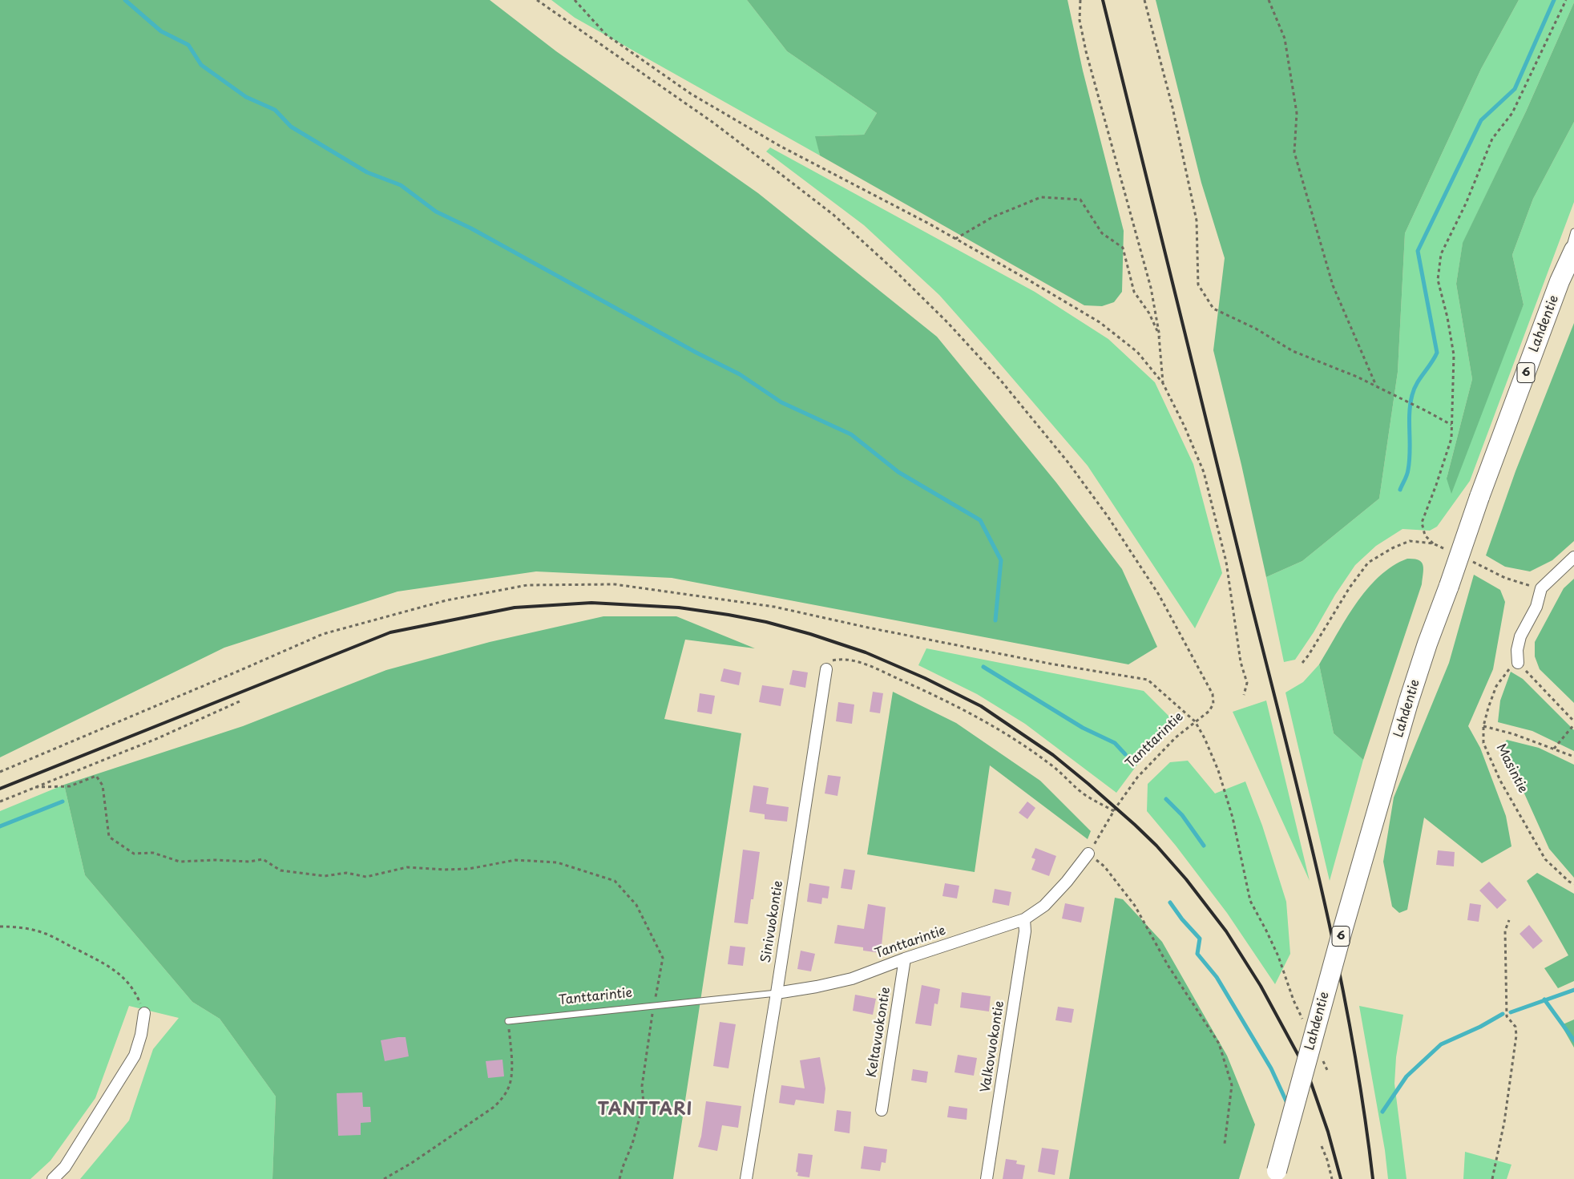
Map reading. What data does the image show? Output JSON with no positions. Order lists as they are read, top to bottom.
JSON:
{
  "streets": {
    "highway": ["Lahdentie", "6"],
    "street": [
      "Tanttarintie",
      "Sinivuokontie",
      "Keltavuokontie",
      "Valkovuokontie"
    ],
    "path": ["Masintie"]
  },
  "crossings": [
    ["Tanttarintie", "Sinivuokontie"],
    ["Tanttarintie", "Keltavuokontie"],
    ["Tanttarintie", "Valkovuokontie"]
  ],
  "districts": ["TANTTARI"]
}
